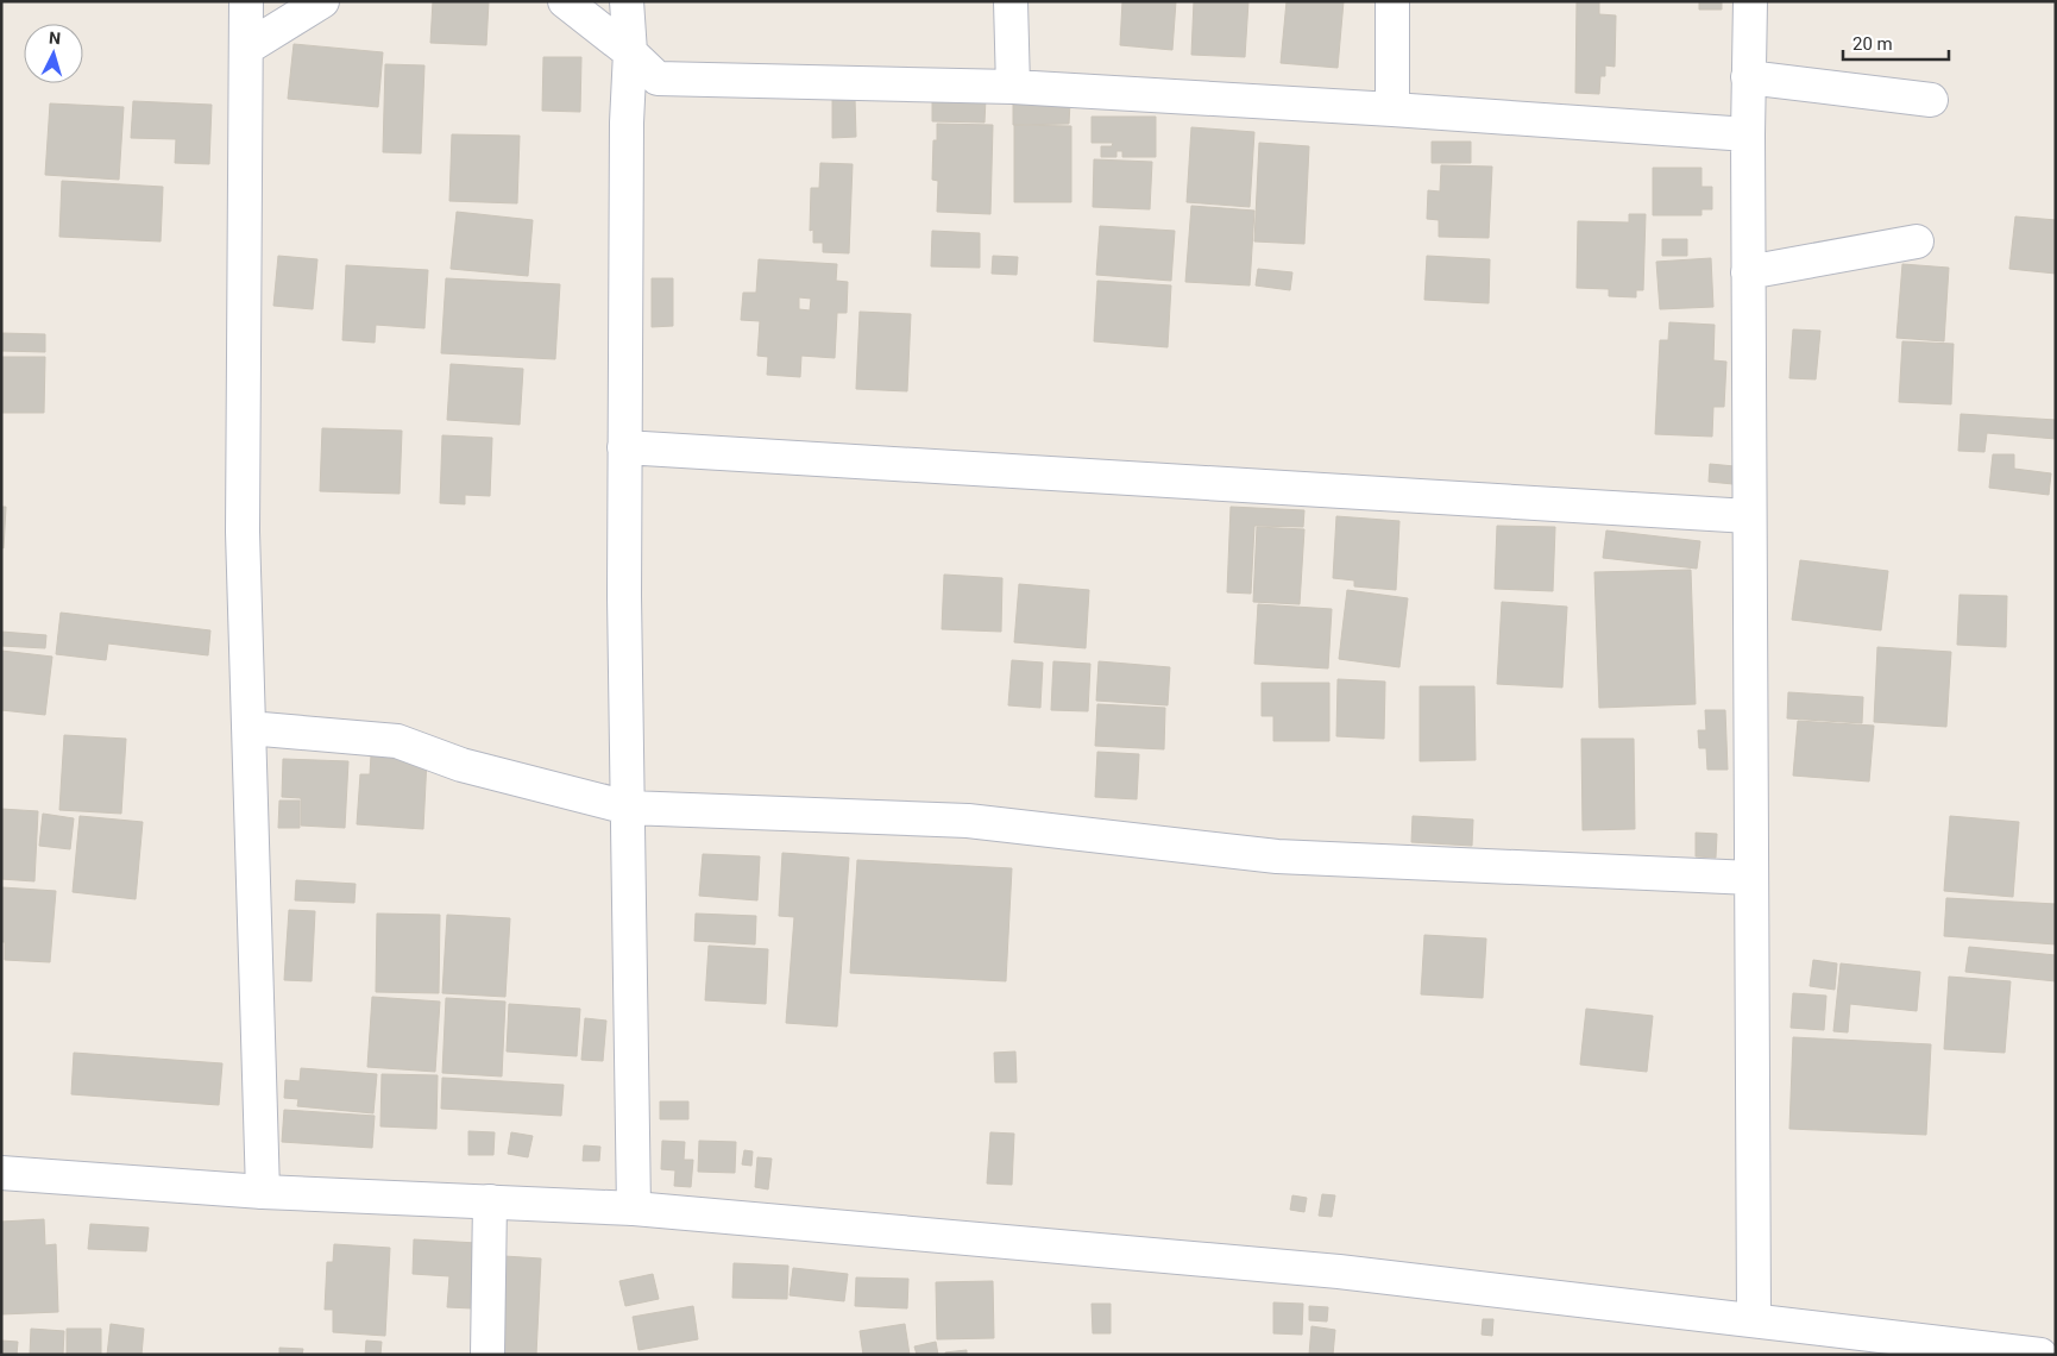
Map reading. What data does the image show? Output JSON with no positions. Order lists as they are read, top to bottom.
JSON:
{
  "scale_bar": "20 m",
  "north": "top"
}
